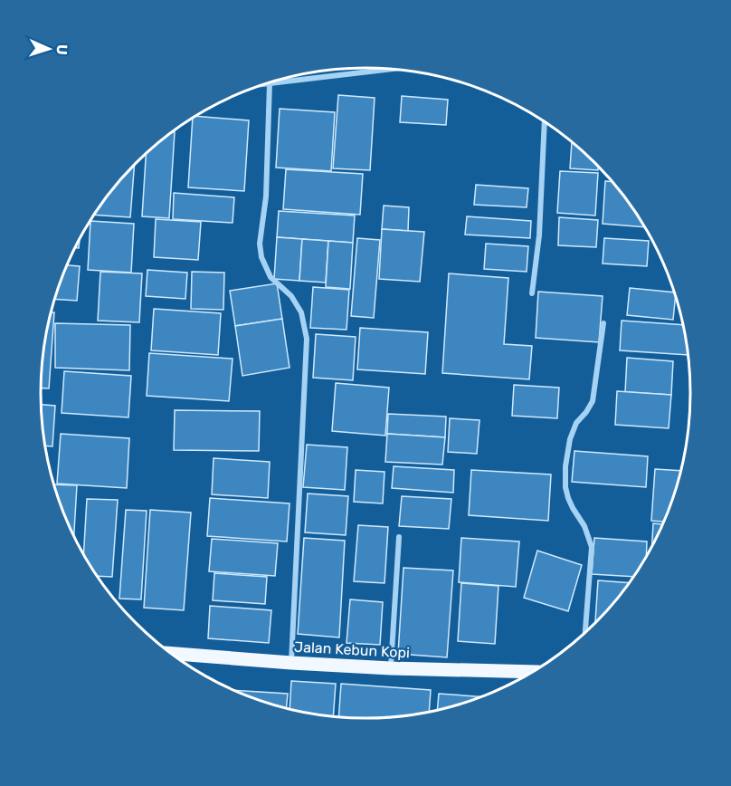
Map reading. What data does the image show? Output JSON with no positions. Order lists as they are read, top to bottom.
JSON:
{
  "streets": {
    "main road": ["Jalan Kebun Kopi"]
  },
  "north": "right"
}
